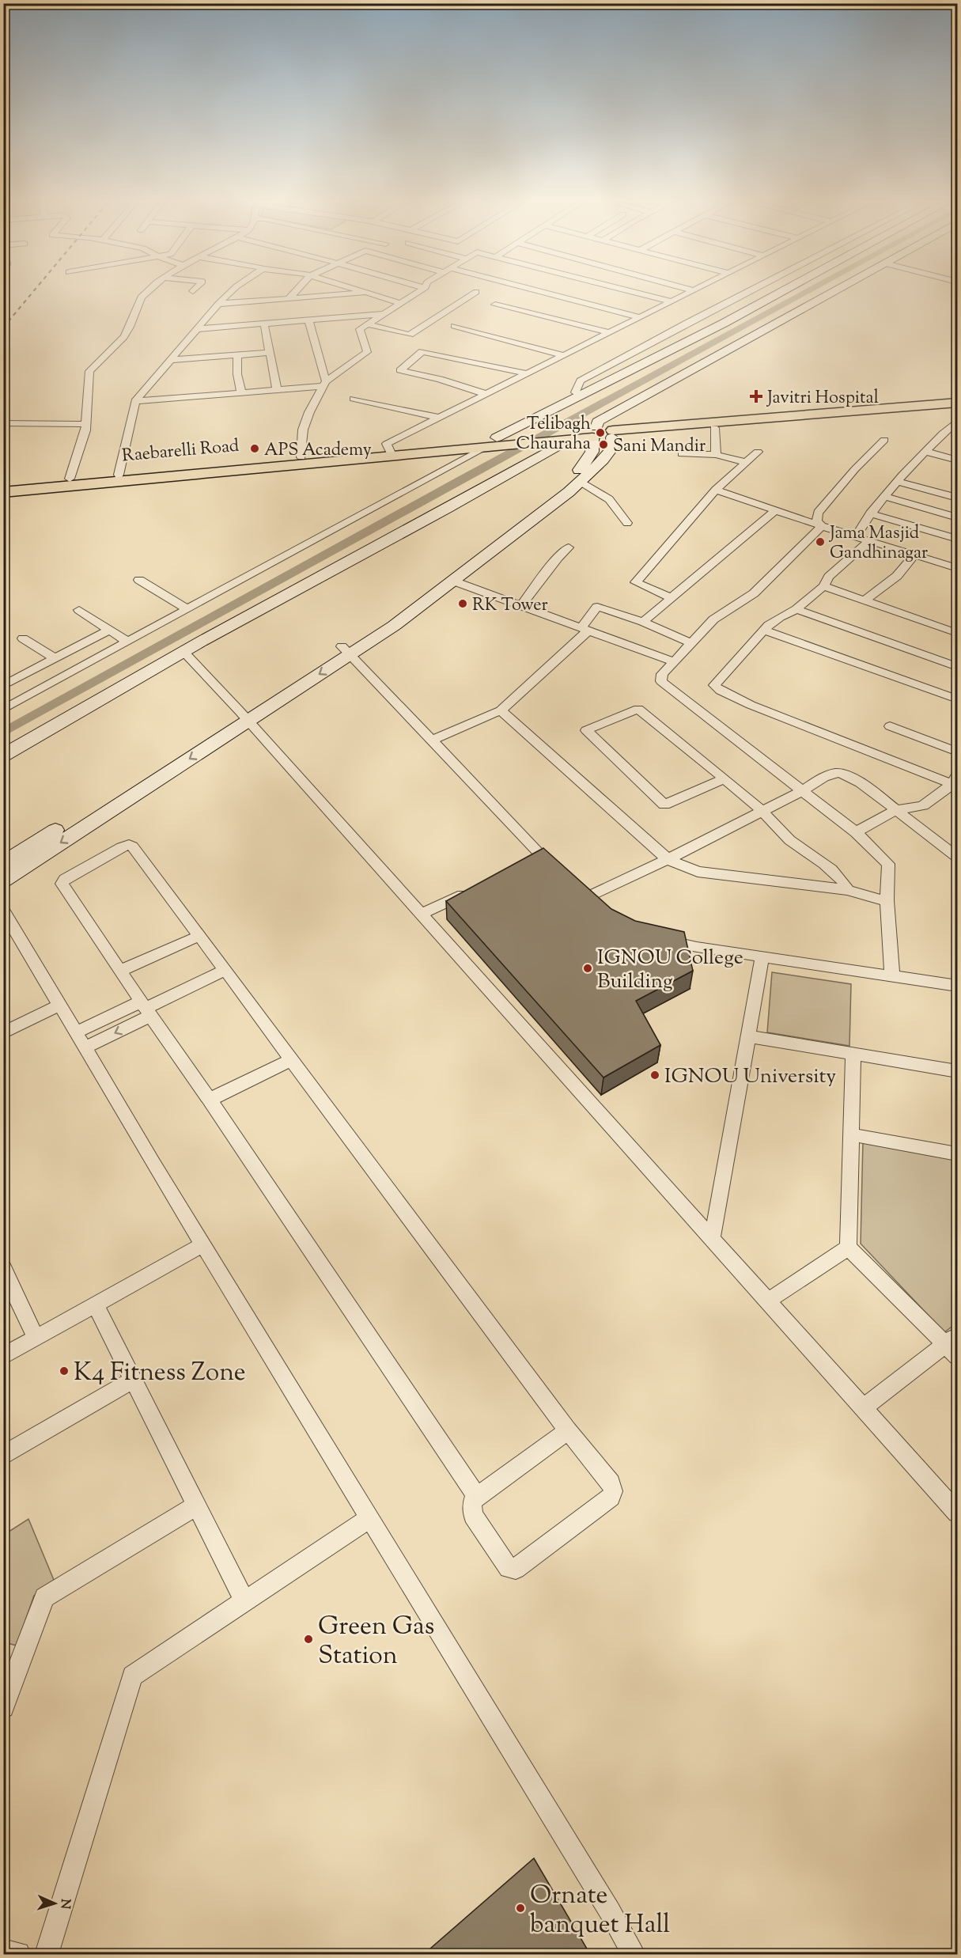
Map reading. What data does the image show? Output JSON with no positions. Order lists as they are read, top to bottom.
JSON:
{
  "streets": {
    "main road": ["Raebarelli Road"]
  },
  "places": {
    "health": ["Javitri Hospital"],
    "other": [
      "Telibagh Chauraha",
      "Sani Mandir",
      "APS Academy",
      "Jama Masjid Gandhinagar",
      "RK Tower",
      "IGNOU College Building",
      "IGNOU University",
      "K4 Fitness Zone",
      "Green Gas Station",
      "Ornate banquet Hall"
    ]
  },
  "north": "right"
}
